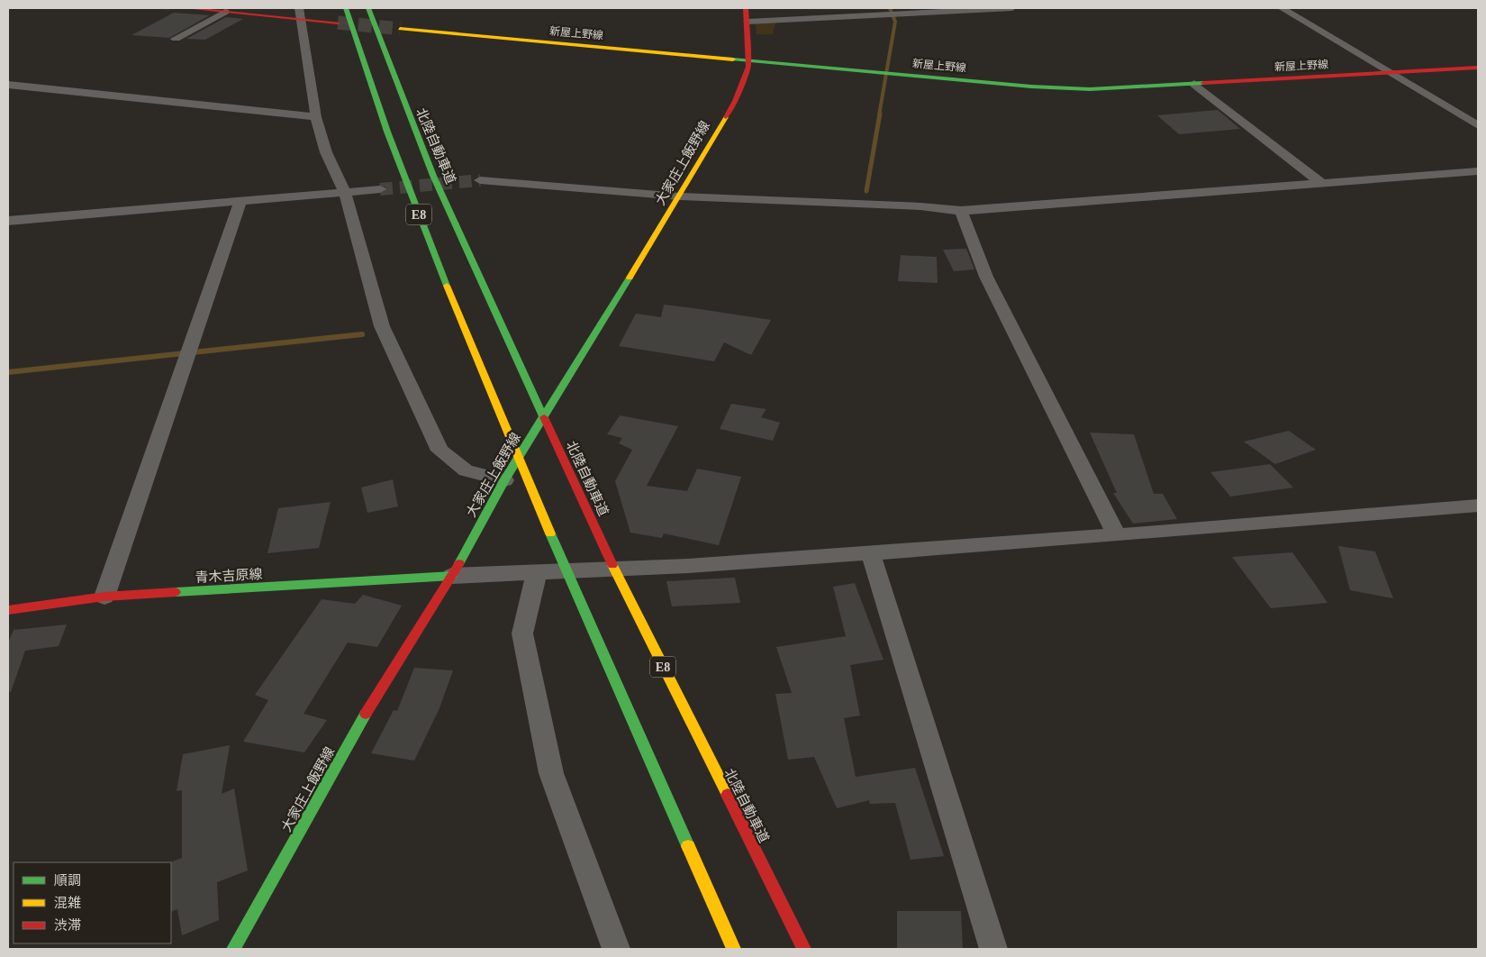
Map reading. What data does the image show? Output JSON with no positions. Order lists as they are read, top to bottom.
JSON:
{
  "streets": {
    "main road": [
      "新屋上野線",
      "北陸自動車道",
      "大家庄上飯野線",
      "E8",
      "青木吉原線"
    ]
  },
  "crossings": [
    ["新屋上野線", "大家庄上飯野線"],
    ["大家庄上飯野線", "青木吉原線"]
  ],
  "legend": ["順調", "混雑", "渋滞"]
}
